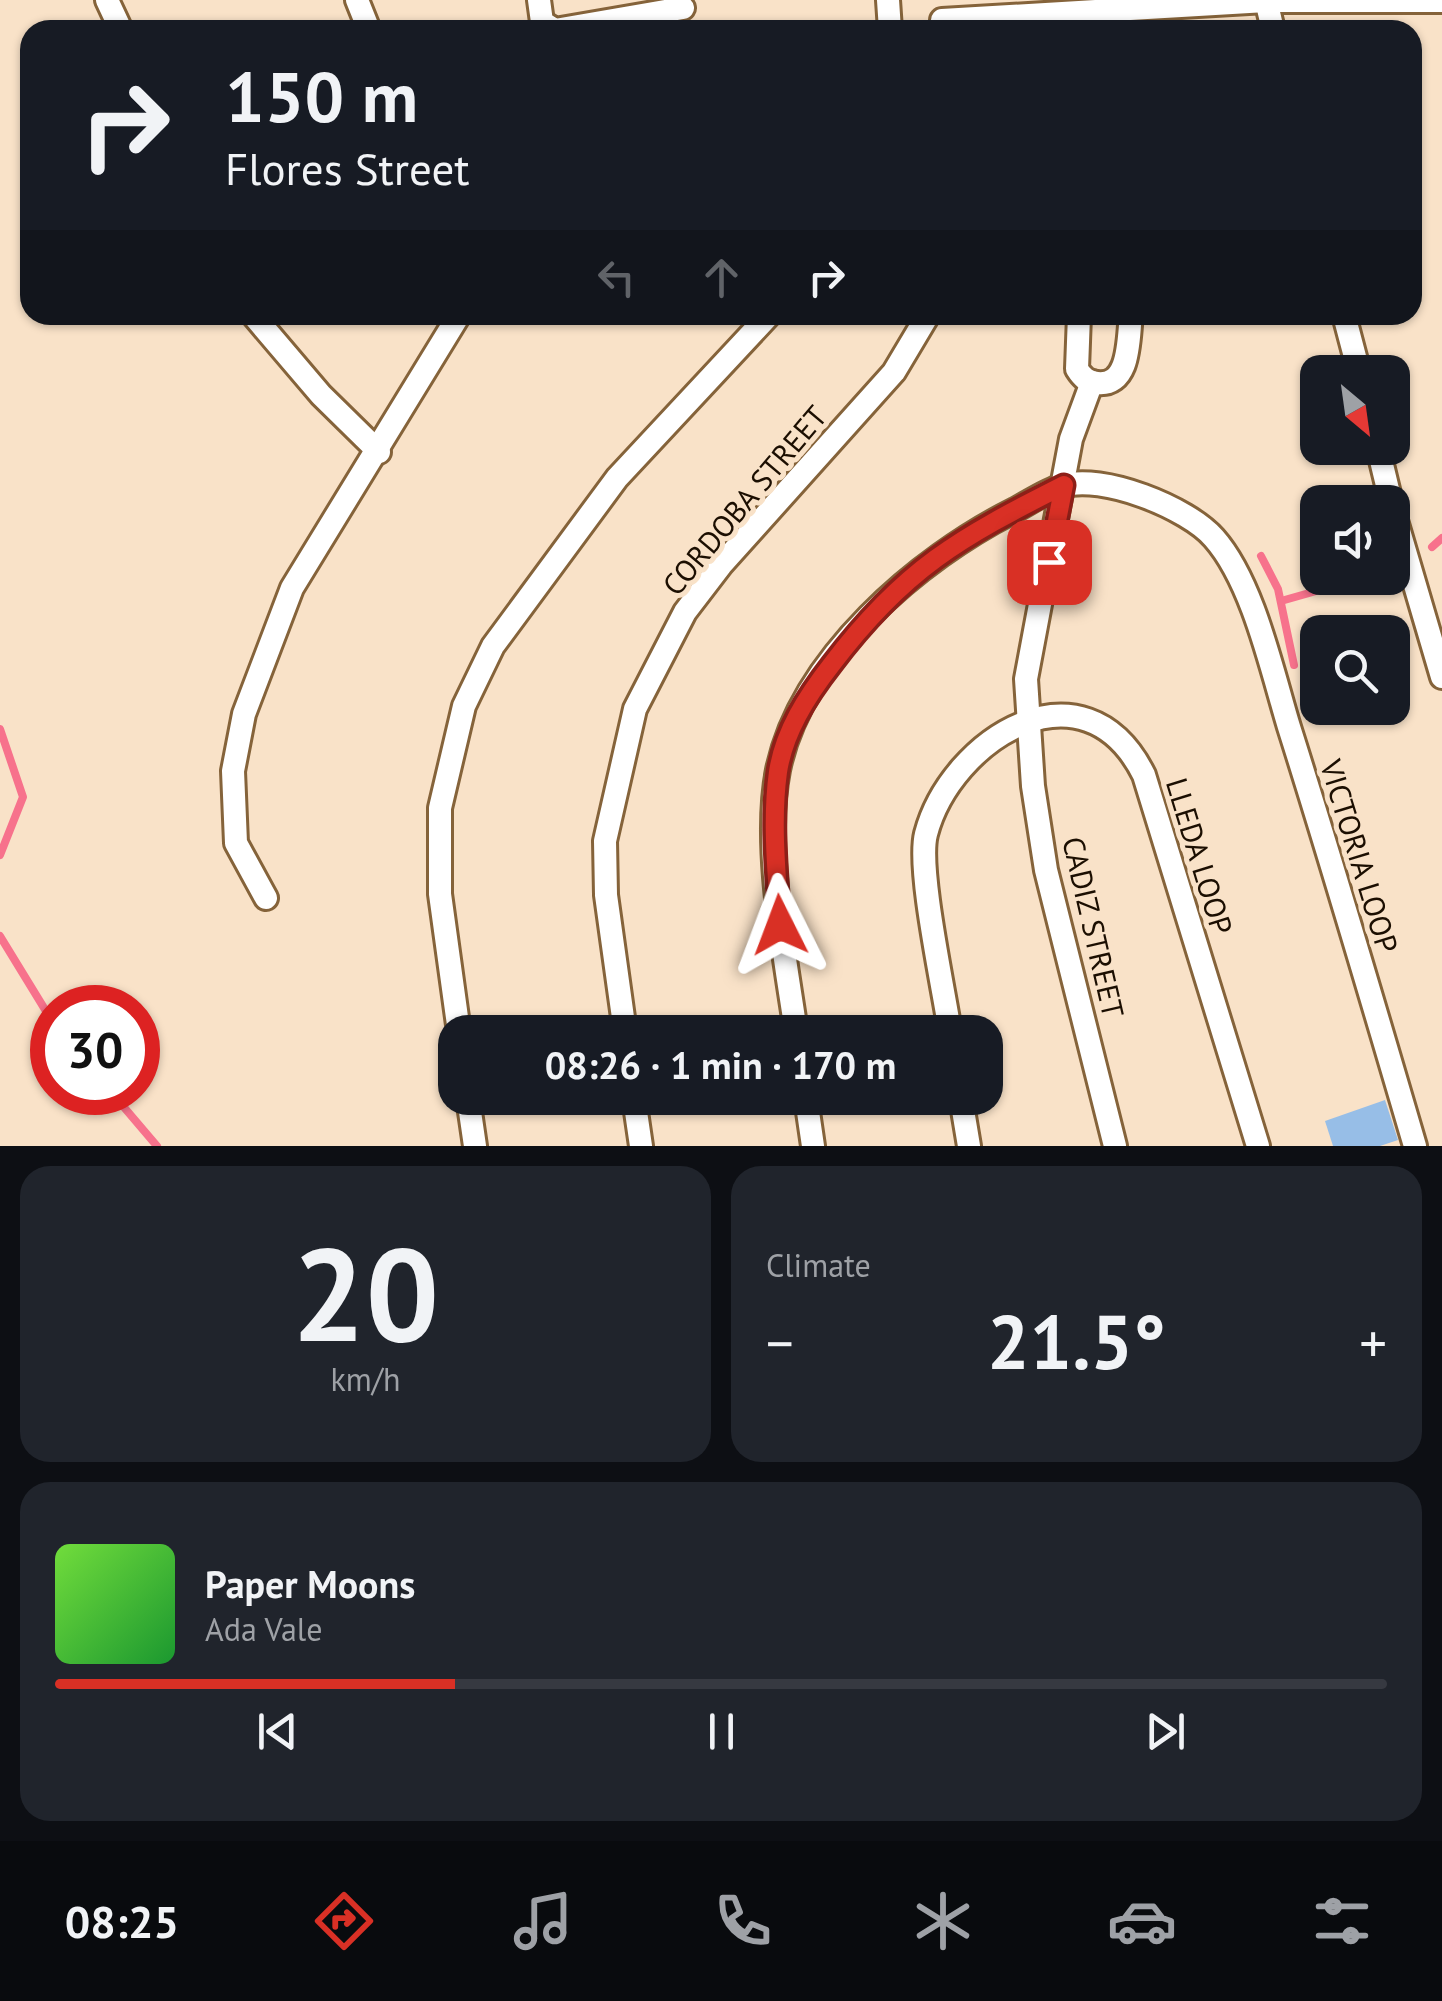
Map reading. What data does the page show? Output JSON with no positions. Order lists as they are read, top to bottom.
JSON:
{
  "streets": {
    "street": [
      "CORDOBA STREET",
      "LLEDA LOOP",
      "VICTORIA LOOP",
      "CADIZ STREET"
    ]
  },
  "crossings": [
    ["LLEDA LOOP", "CADIZ STREET"],
    ["VICTORIA LOOP", "CADIZ STREET"]
  ],
  "north": "bottom right",
  "page": {
    "turn": ["150 m", "Flores Street"],
    "limit": "30",
    "trip": "08:26 · 1 min · 170 m",
    "tile": [
      ["20", "km/h"],
      "Climate"
    ],
    "heat": ["−", "21.5°", "+"],
    "song": ["Paper Moons", "Ada Vale"],
    "tabs": "08:25"
  }
}
